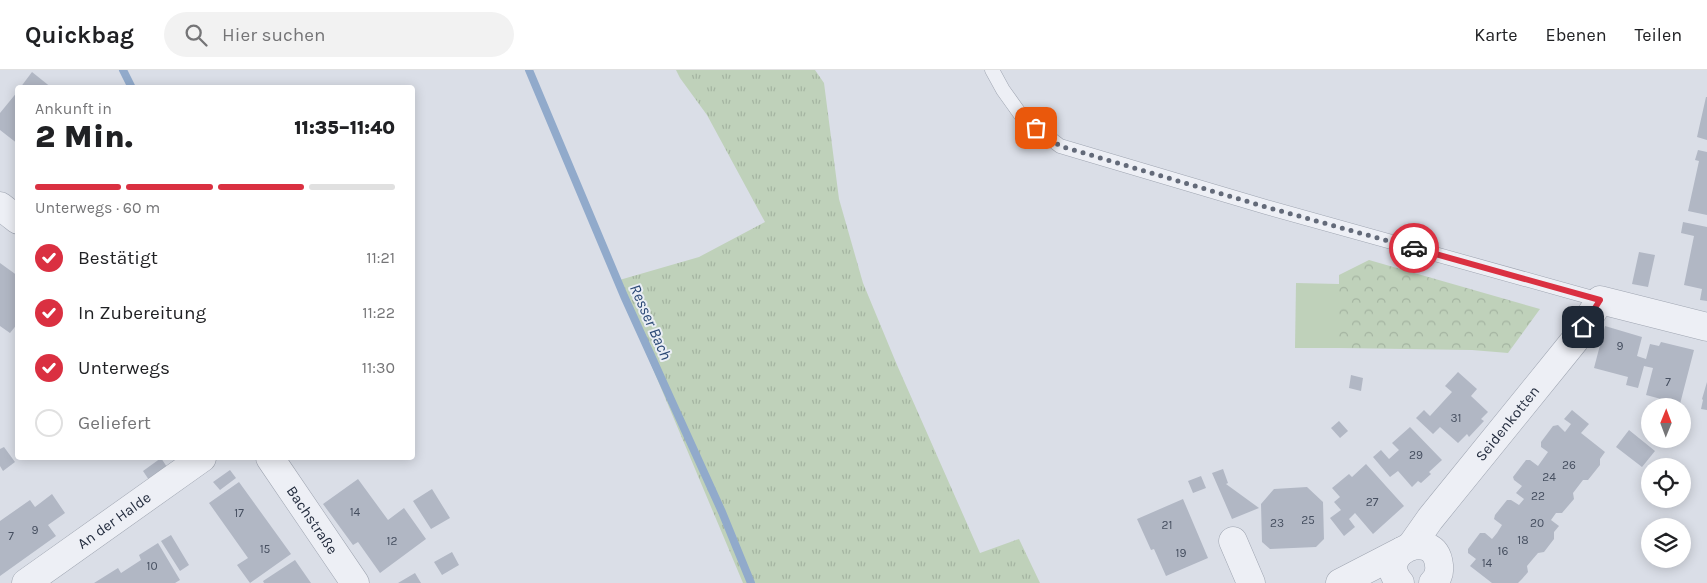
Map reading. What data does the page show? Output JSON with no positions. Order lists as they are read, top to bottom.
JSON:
{
  "streets": {
    "street": ["Seidenkotten", "An der Halde", "Bachstraße"]
  },
  "water": ["Resser Bach"],
  "house_numbers": [
    "9",
    "7",
    "31",
    "29",
    "26",
    "24",
    "22",
    "27",
    "14",
    "17",
    "25",
    "23",
    "20",
    "21",
    "9",
    "7",
    "18",
    "12",
    "15",
    "16",
    "19",
    "14",
    "10"
  ],
  "north": "top",
  "page": {
    "header": "Quickbag",
    "search": "Hier suchen",
    "nav": ["Karte", "Ebenen", "Teilen"],
    "heading": ["2 Min.", "Ankunft in", "11:35–11:40"],
    "bar": "Unterwegs · 60 m",
    "list": [
      ["Bestätigt", "11:21"],
      ["In Zubereitung", "11:22"],
      ["Unterwegs", "11:30"],
      "Geliefert"
    ]
  }
}
